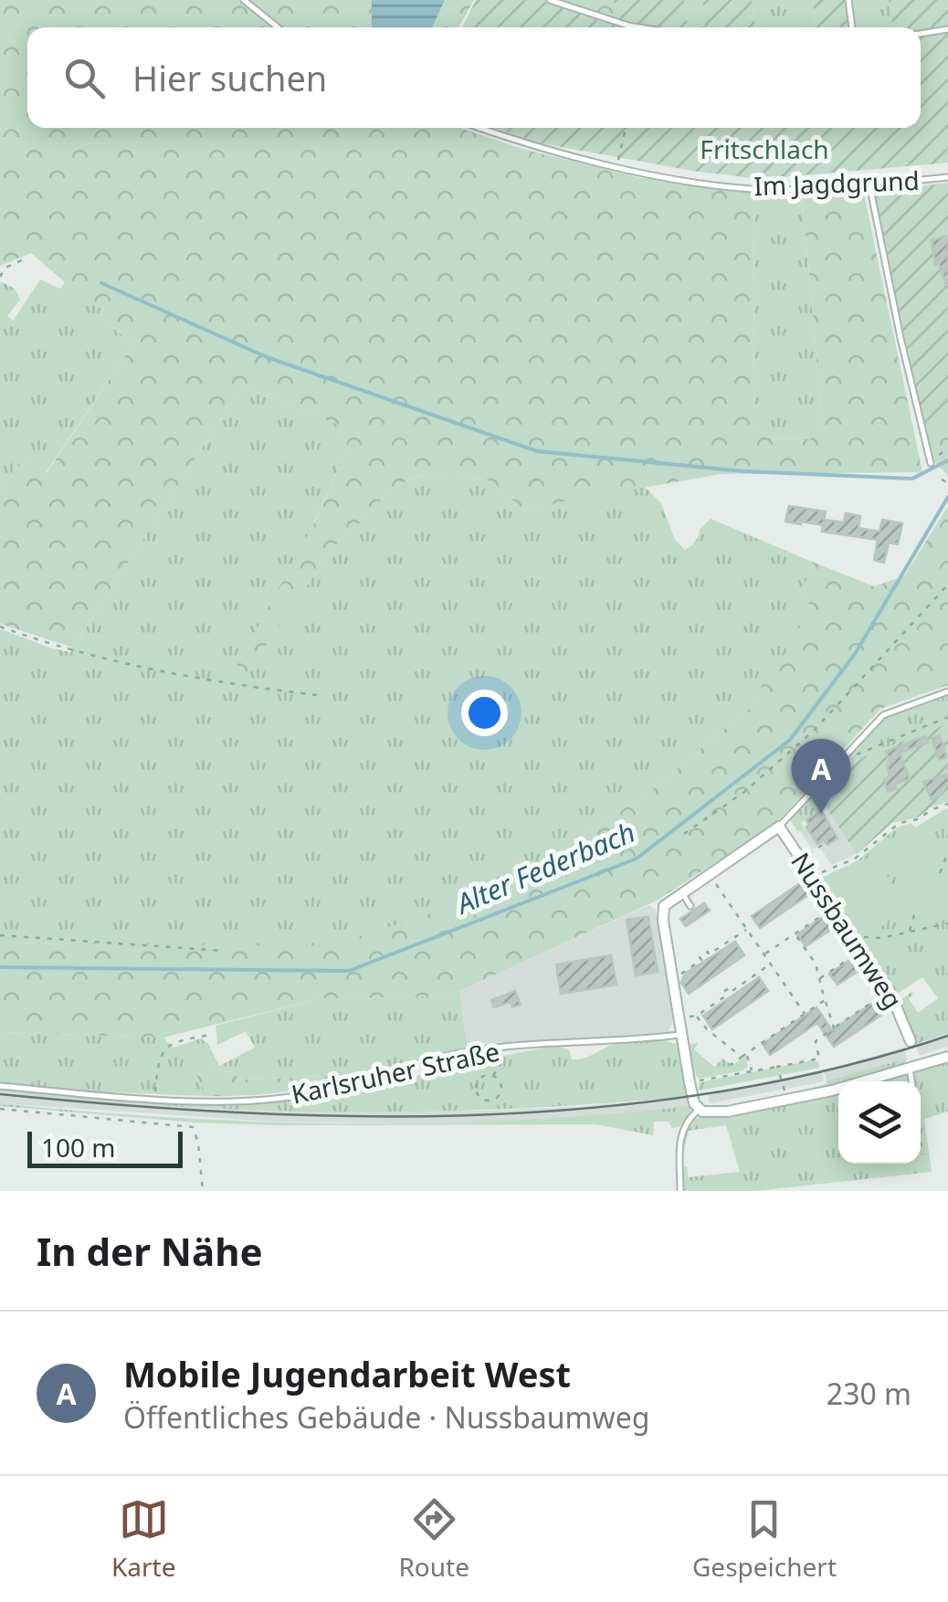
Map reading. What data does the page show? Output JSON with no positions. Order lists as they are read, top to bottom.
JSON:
{
  "streets": {
    "street": ["Nussbaumweg"],
    "lane": ["Im Jagdgrund", "Karlsruher Straße"]
  },
  "water": ["Alter Federbach"],
  "parks": ["Fritschlach"],
  "scale_bar": "100 m",
  "page": {
    "search": "Hier suchen",
    "pins": "A",
    "scale": "100 m",
    "heading": "In der Nähe",
    "list": [
      {
        "mark": "A",
        "name": "Mobile Jugendarbeit West",
        "note": "Öffentliches Gebäude · Nussbaumweg",
        "value": "230 m"
      }
    ],
    "nav": ["Karte", "Route", "Gespeichert"]
  }
}
